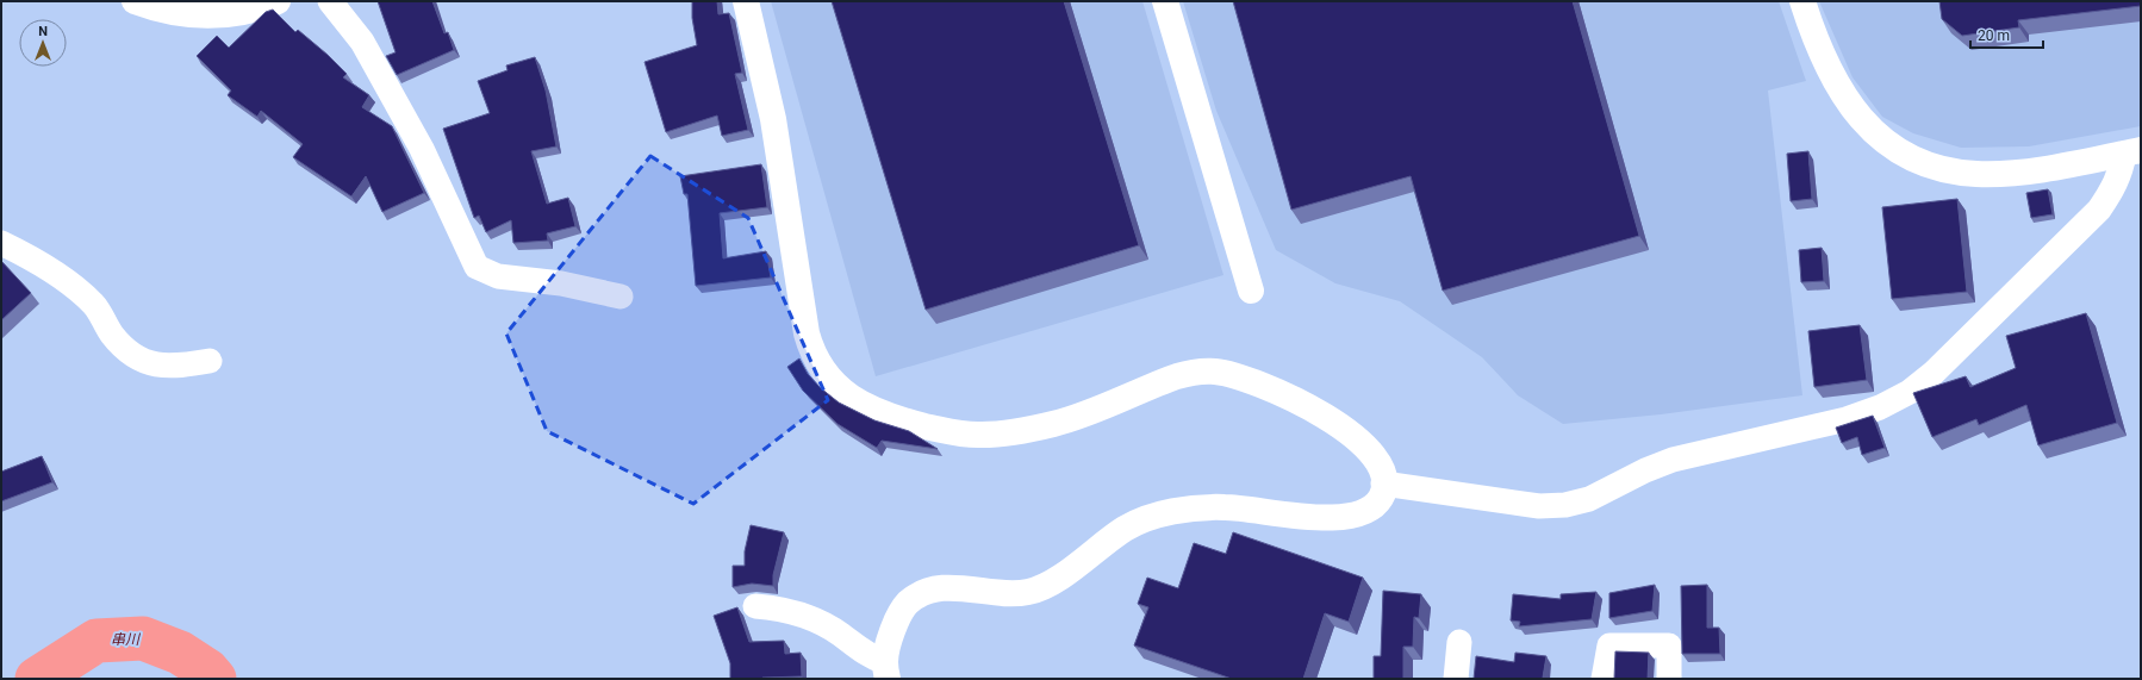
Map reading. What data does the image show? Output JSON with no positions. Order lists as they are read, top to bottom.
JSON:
{
  "water": ["串川"],
  "scale_bar": "20 m",
  "north": "top"
}
